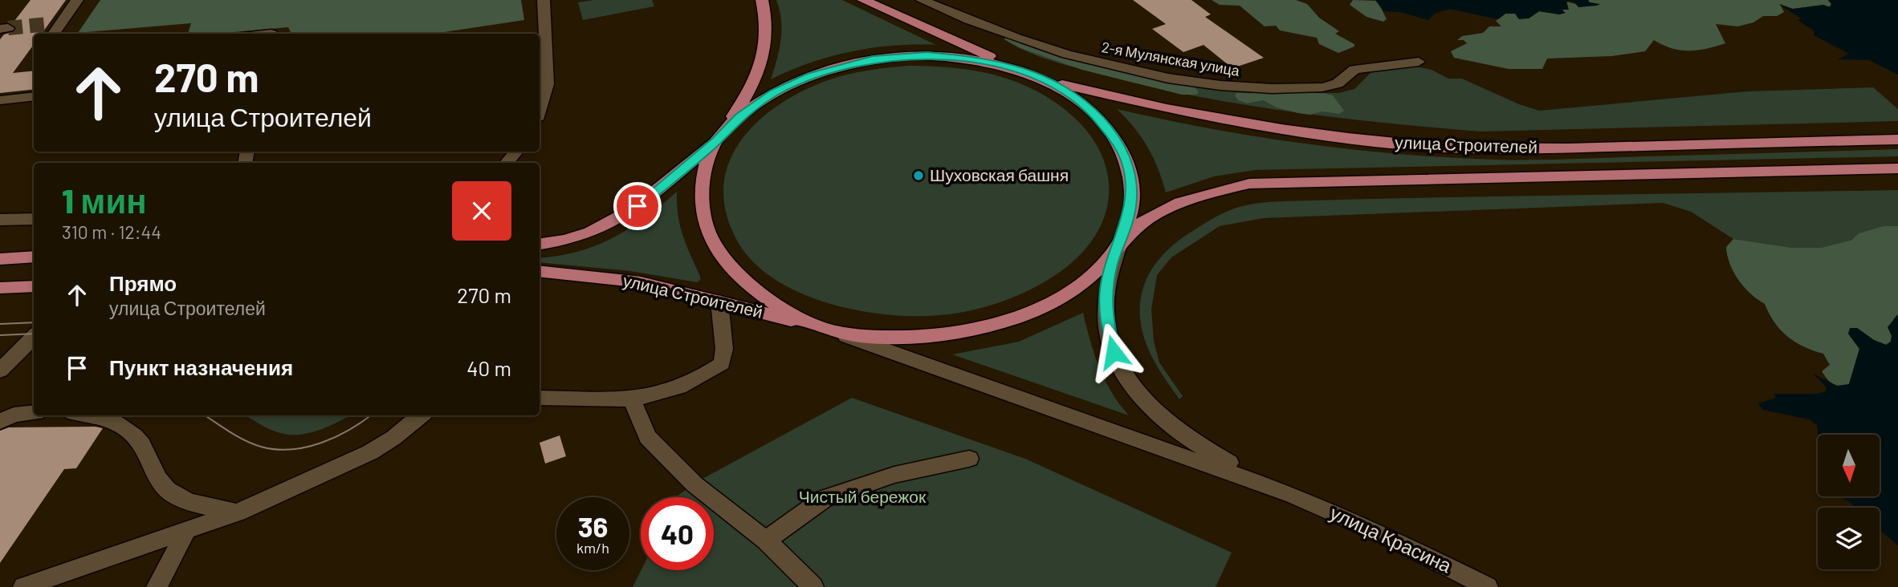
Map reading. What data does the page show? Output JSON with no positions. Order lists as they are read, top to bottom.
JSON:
{
  "streets": {
    "main road": ["улица Строителей"],
    "street": ["2-я Мулянская улица", "улица Красина"]
  },
  "parks": ["Чистый бережок"],
  "places": ["Шуховская башня"],
  "north": "bottom",
  "page": {
    "turn": ["270 m", "улица Строителей"],
    "heading": ["1 мин", "310 m · 12:44"],
    "list": [
      {
        "name": "Прямо",
        "note": "улица Строителей",
        "value": "270 m"
      },
      {
        "name": "Пункт назначения",
        "value": "40 m"
      }
    ],
    "speed": "36 km/h",
    "limit": "40"
  }
}
